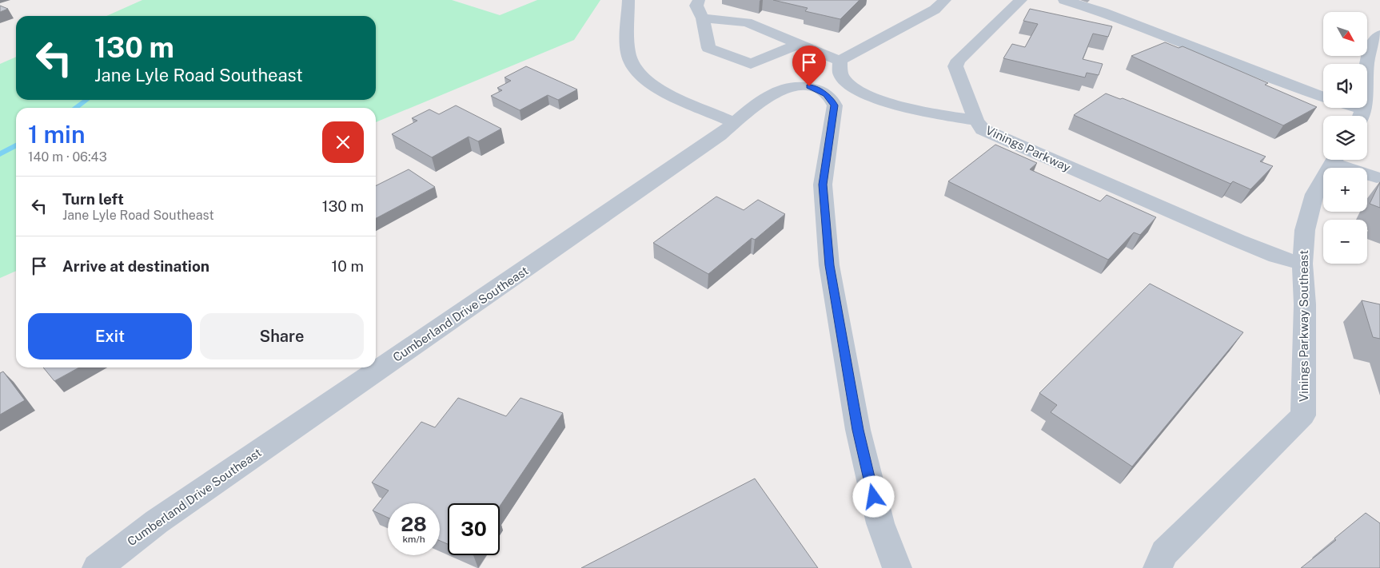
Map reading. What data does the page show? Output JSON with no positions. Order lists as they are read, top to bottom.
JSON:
{
  "streets": {
    "street": ["Vinings Parkway", "Cumberland Drive Southeast", "Vinings Parkway Southeast"]
  },
  "crossings": [
    ["Vinings Parkway", "Vinings Parkway Southeast"]
  ],
  "north": "bottom right",
  "page": {
    "map_buttons": ["+", "−"],
    "turn": ["130 m", "Jane Lyle Road Southeast"],
    "heading": ["1 min", "140 m · 06:43"],
    "list": [
      {
        "name": "Turn left",
        "note": "Jane Lyle Road Southeast",
        "value": "130 m"
      },
      {
        "name": "Arrive at destination",
        "value": "10 m"
      }
    ],
    "buttons": ["Exit", "Share"],
    "speed": "28 km/h",
    "limit": "30"
  }
}
